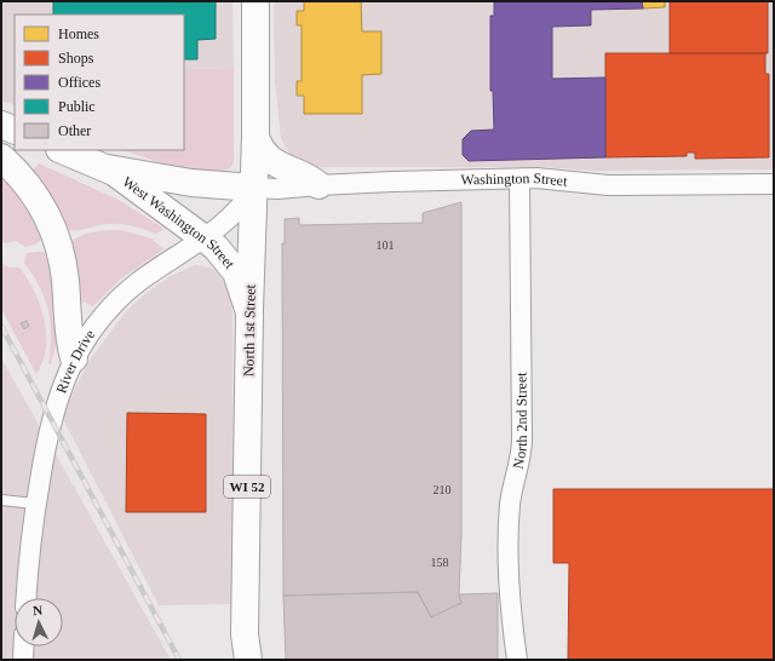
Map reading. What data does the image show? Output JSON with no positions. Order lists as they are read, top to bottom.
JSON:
{
  "streets": {
    "main road": ["West Washington Street", "North 1st Street", "WI 52"],
    "street": ["Washington Street", "River Drive", "North 2nd Street"]
  },
  "crossings": [
    ["Washington Street", "West Washington Street"],
    ["Washington Street", "North 1st Street"],
    ["Washington Street", "River Drive"],
    ["Washington Street", "North 2nd Street"],
    ["West Washington Street", "North 1st Street"],
    ["West Washington Street", "River Drive"],
    ["North 1st Street", "River Drive"]
  ],
  "house_numbers": ["101", "210", "158"],
  "legend": [
    "Homes",
    "Shops",
    "Offices",
    "Public",
    "Other"
  ],
  "north": "top"
}
